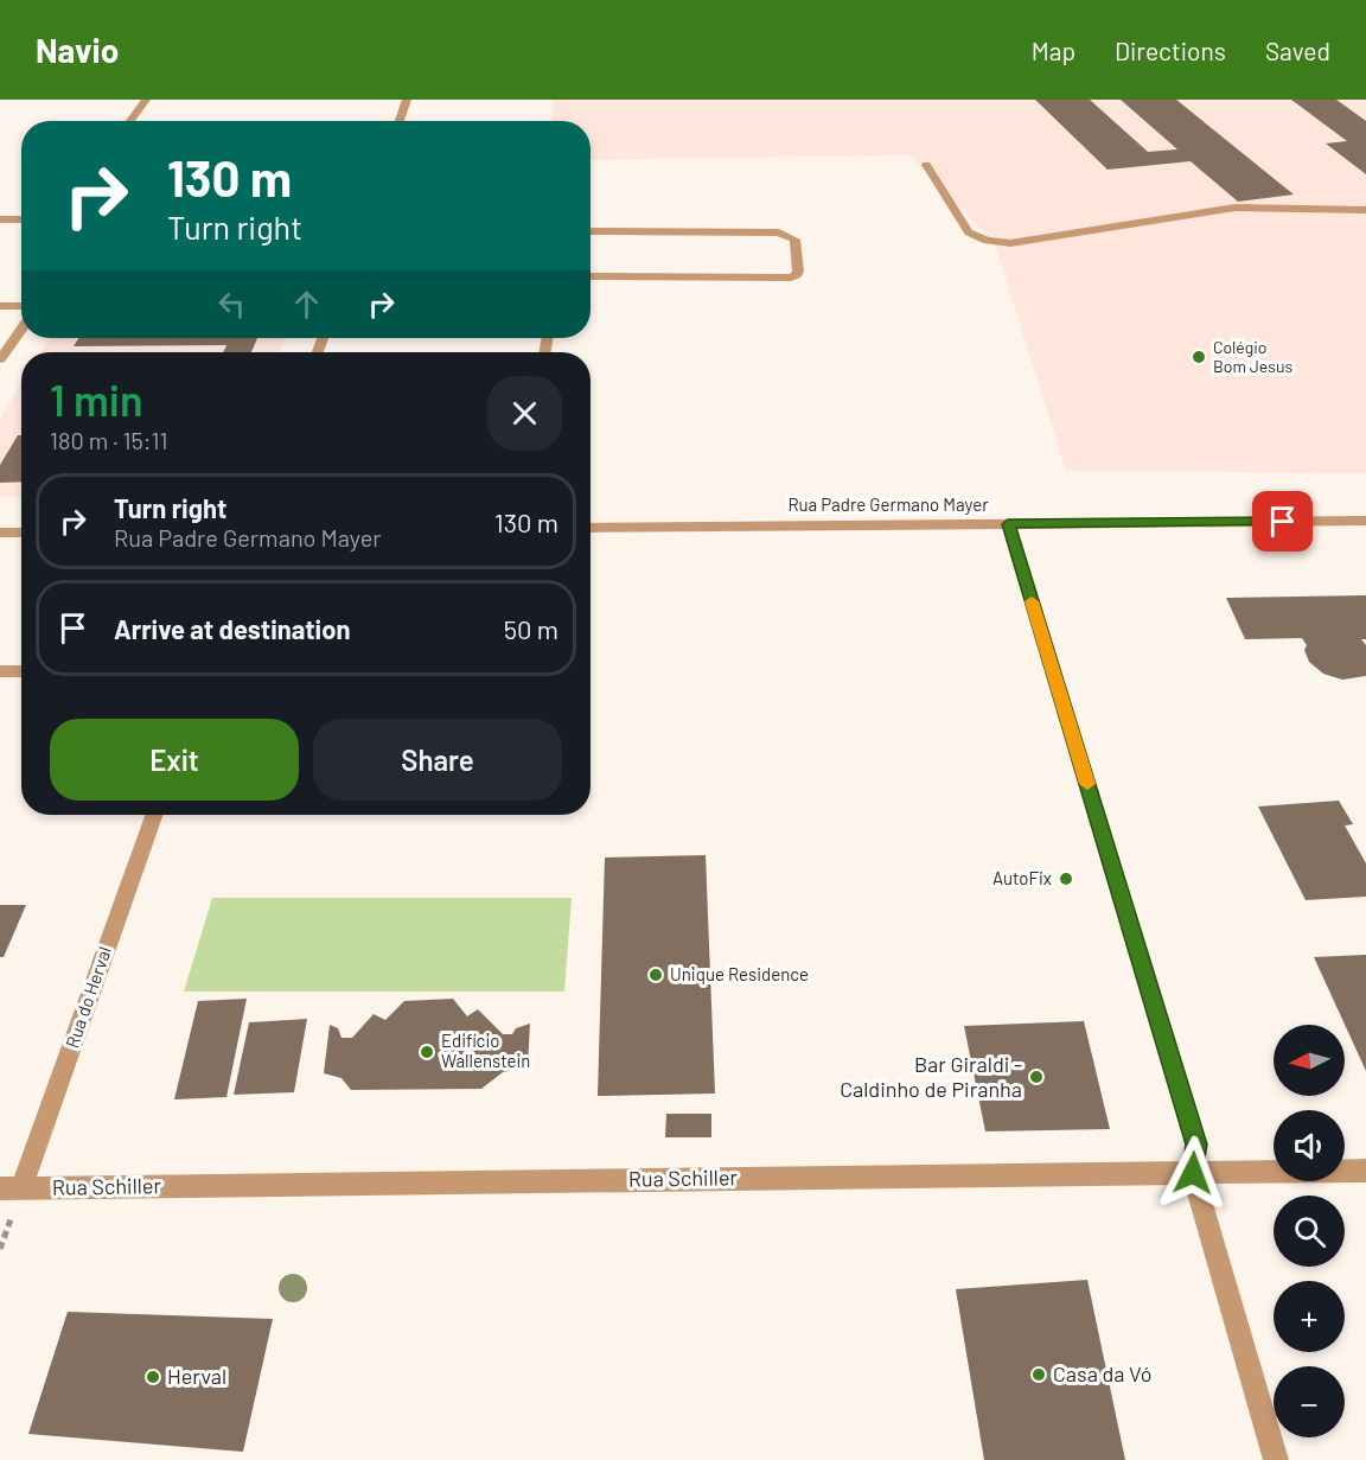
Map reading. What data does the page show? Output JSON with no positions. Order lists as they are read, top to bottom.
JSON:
{
  "streets": {
    "street": ["Rua Padre Germano Mayer", "Rua do Herval", "Rua Schiller"]
  },
  "crossings": [
    ["Rua do Herval", "Rua Schiller"]
  ],
  "places": [
    "Colégio Bom Jesus",
    "AutoFix",
    "Unique Residence",
    "Edifício Wallenstein",
    "Bar Giraldi - Caldinho de Piranha",
    "Casa da Vó",
    "Herval"
  ],
  "north": "left",
  "page": {
    "header": "Navio",
    "nav": ["Map", "Directions", "Saved"],
    "turn": ["130 m", "Turn right"],
    "heading": ["1 min", "180 m · 15:11"],
    "list": [
      {
        "name": "Turn right",
        "note": "Rua Padre Germano Mayer",
        "value": "130 m"
      },
      {
        "name": "Arrive at destination",
        "value": "50 m"
      }
    ],
    "buttons": ["Exit", "Share"],
    "map_buttons": ["+", "−"]
  }
}
